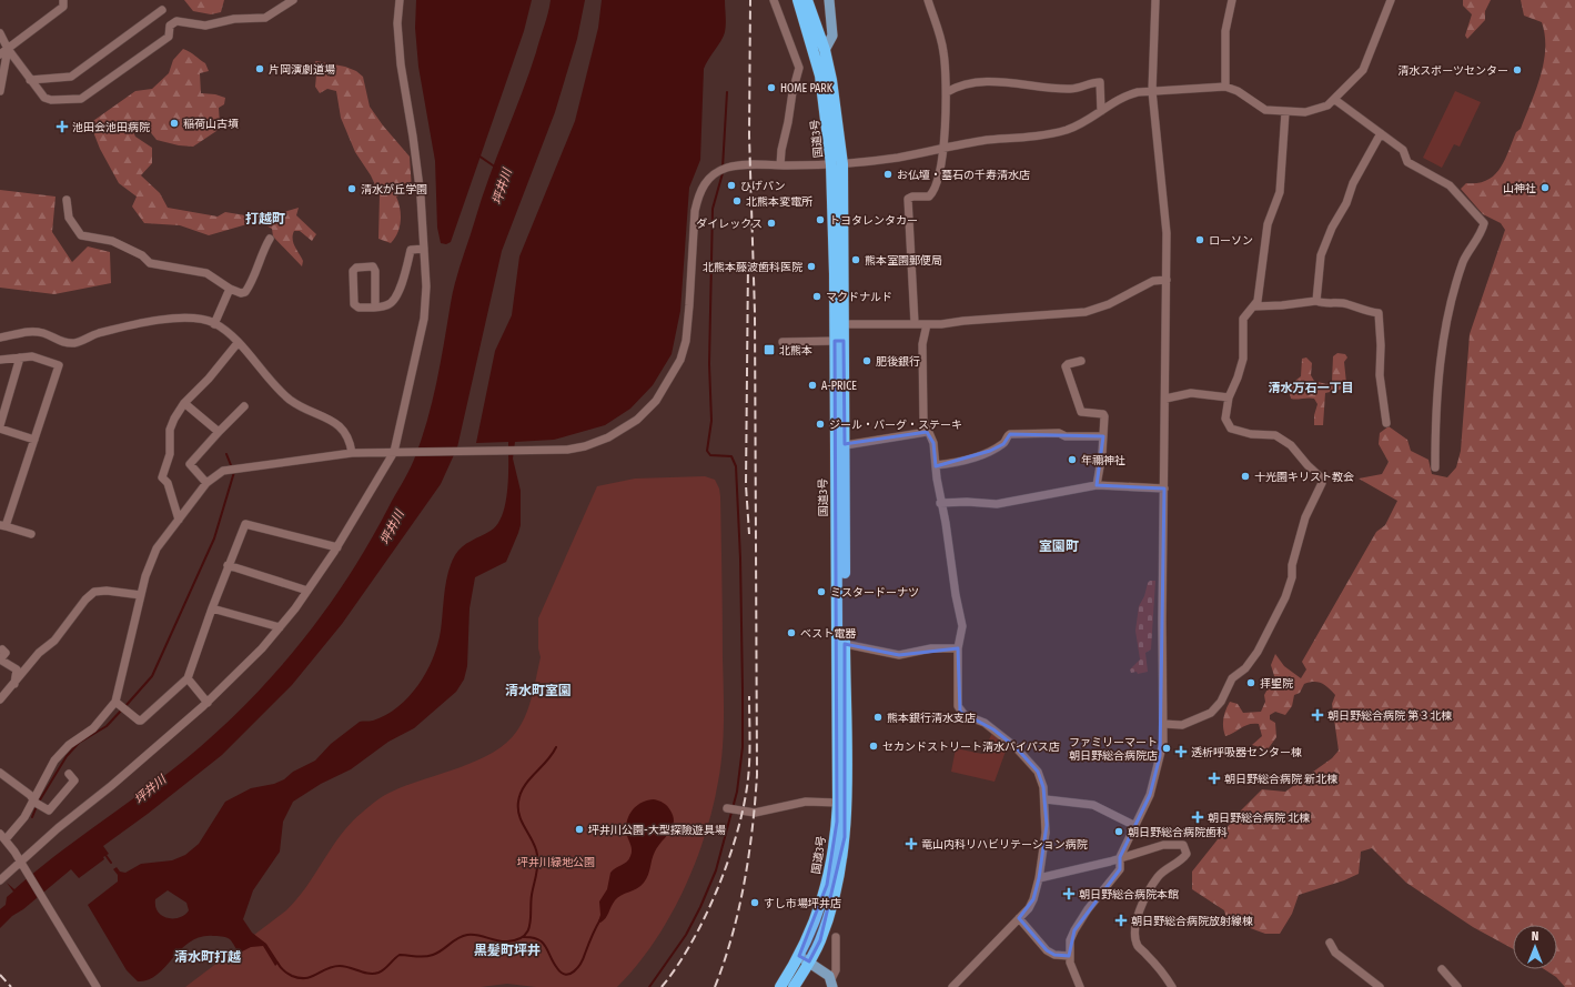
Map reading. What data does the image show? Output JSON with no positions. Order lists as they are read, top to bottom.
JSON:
{
  "streets": {
    "highway": ["国道3号"]
  },
  "districts": [
    "打越町",
    "清水万石一丁目",
    "室園町",
    "清水町室園",
    "黒髪町坪井",
    "清水町打越"
  ],
  "water": ["坪井川"],
  "parks": ["坪井川緑地公園"],
  "places": {
    "other": [
      "片岡演劇道場",
      "清水スポーツセンター",
      "HOME PARK",
      "稲荷山古墳",
      "お仏壇・墓石の千寿清水店",
      "ひげパン",
      "山神社",
      "清水が丘学園",
      "北熊本変電所",
      "トヨタレンタカー",
      "ダイレックス",
      "ローソン",
      "熊本室園郵便局",
      "北熊本藤波歯科医院",
      "マクドナルド",
      "肥後銀行",
      "A-PRICE",
      "ジール・バーグ・ステーキ",
      "年禰神社",
      "十光園キリスト教会",
      "ミスタードーナツ",
      "ベスト電器",
      "拝聖院",
      "熊本銀行清水支店",
      "セカンドストリート清水バイパス店",
      "ファミリーマート 朝日野総合病院店",
      "坪井川公園-大型探險遊具場",
      "朝日野総合病院歯科",
      "すし市場坪井店"
    ],
    "health": [
      "池田会池田病院",
      "朝日野総合病院 第３北棟",
      "透析呼吸器センター棟",
      "朝日野総合病院 新北棟",
      "朝日野総合病院 北棟",
      "竜山内科リハビリテーション病院",
      "朝日野総合病院本館",
      "朝日野総合病院放射線棟"
    ],
    "transit": ["北熊本"]
  },
  "north": "top"
}
